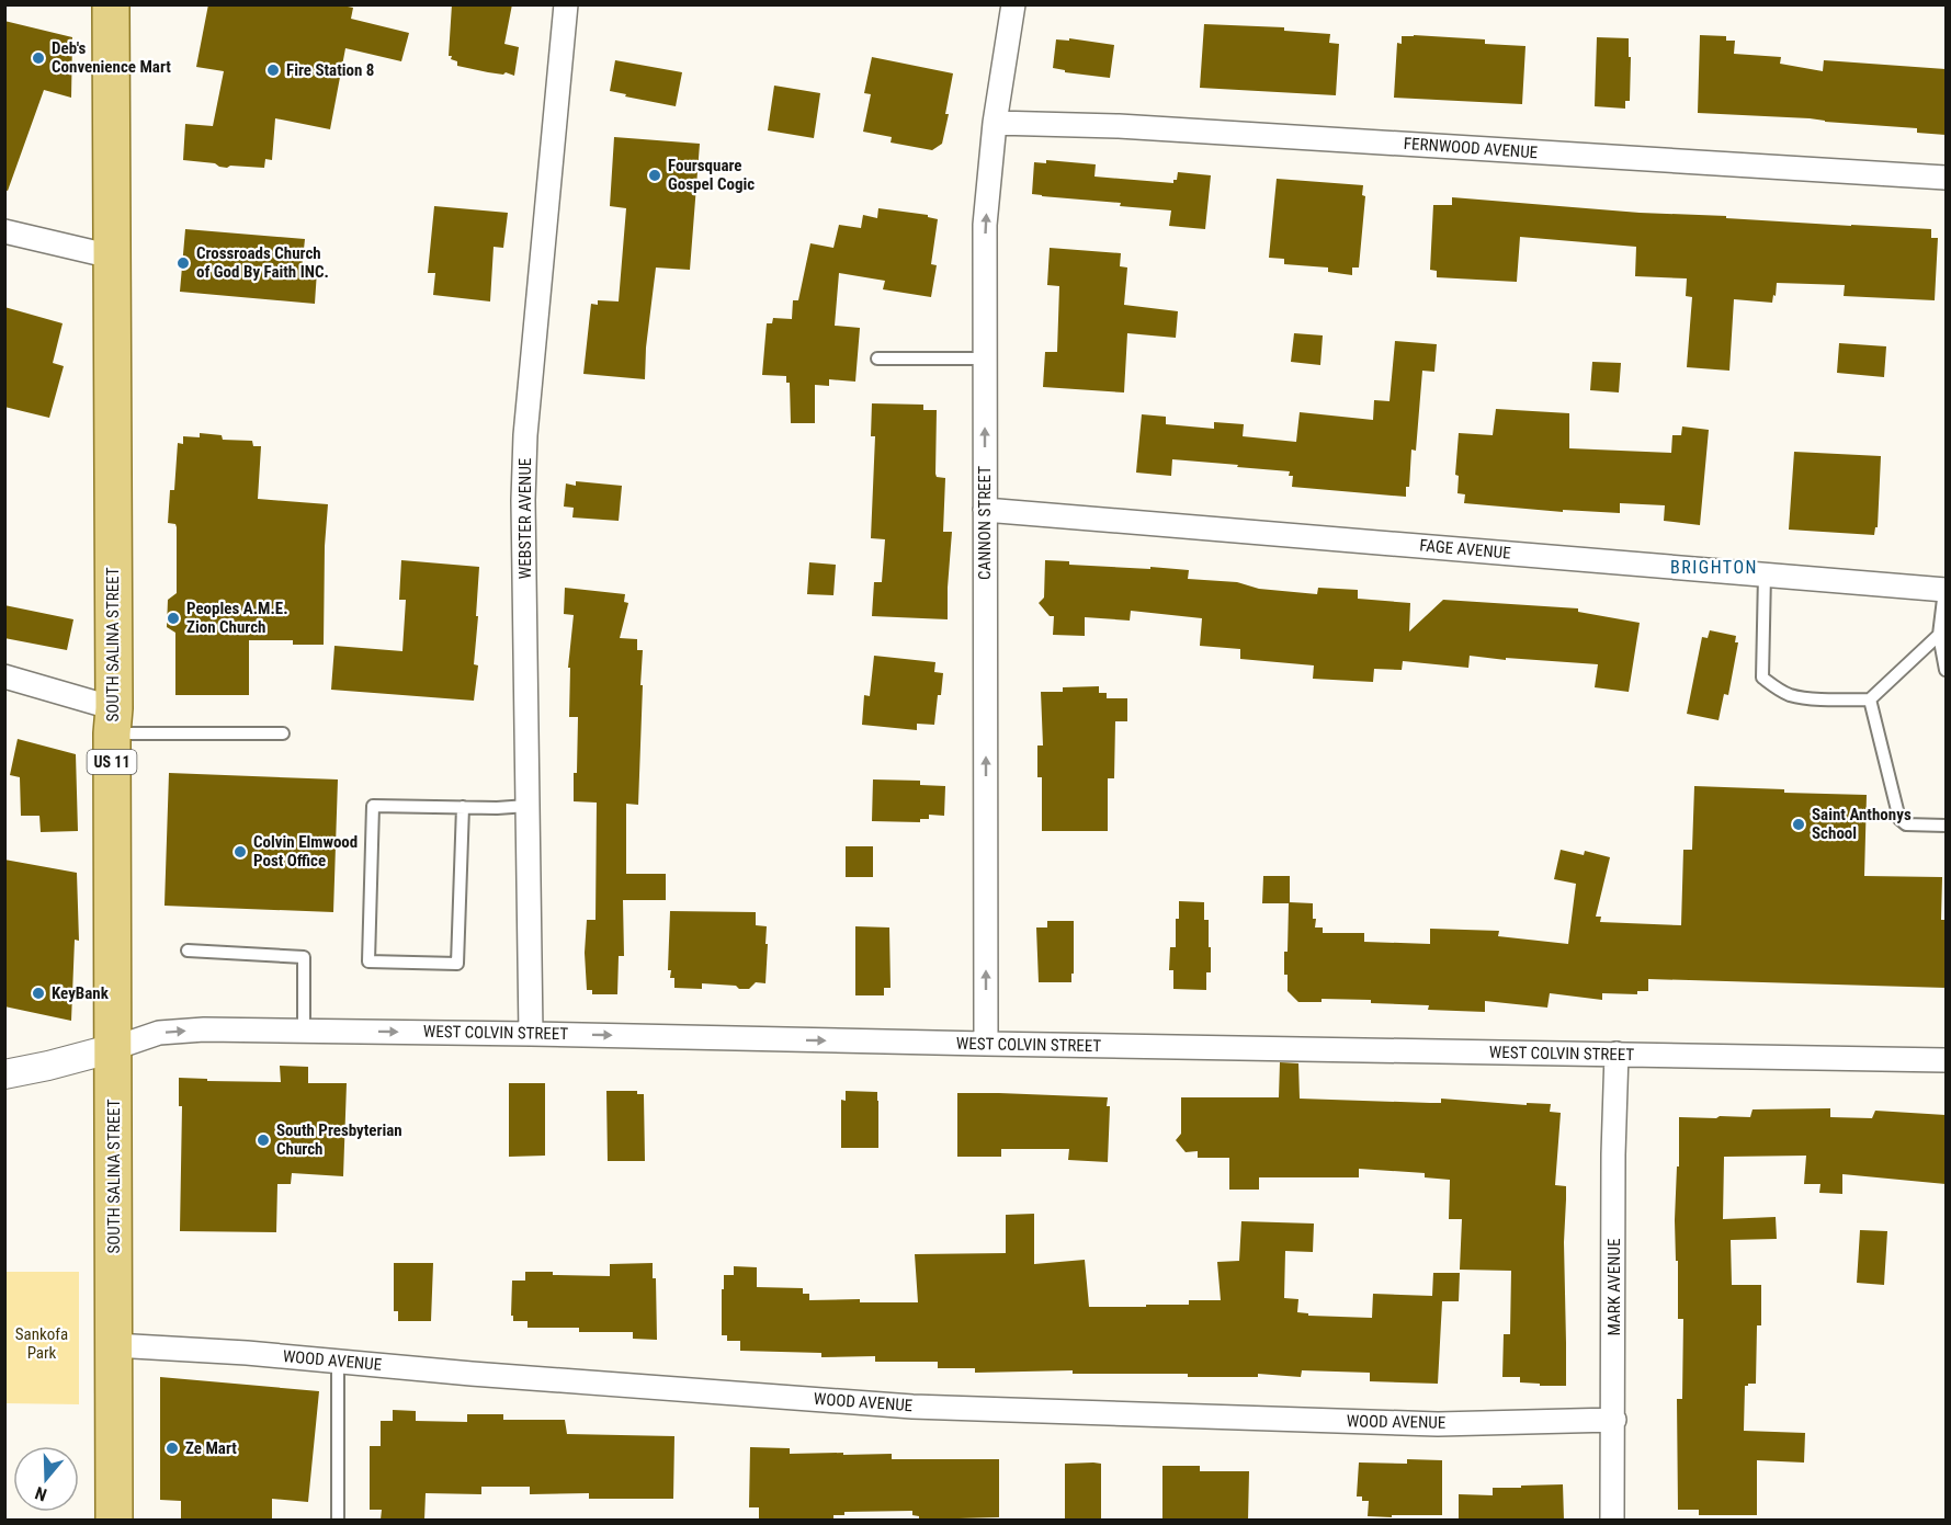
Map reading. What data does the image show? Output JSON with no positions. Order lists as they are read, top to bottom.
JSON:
{
  "streets": {
    "main road": ["SOUTH SALINA STREET", "US 11"],
    "street": [
      "FERNWOOD AVENUE",
      "WEBSTER AVENUE",
      "CANNON STREET",
      "FAGE AVENUE",
      "WEST COLVIN STREET",
      "MARK AVENUE",
      "WOOD AVENUE"
    ]
  },
  "crossings": [
    ["FERNWOOD AVENUE", "CANNON STREET"],
    ["WEBSTER AVENUE", "WEST COLVIN STREET"],
    ["CANNON STREET", "FAGE AVENUE"],
    ["CANNON STREET", "WEST COLVIN STREET"],
    ["SOUTH SALINA STREET", "WEST COLVIN STREET"],
    ["SOUTH SALINA STREET", "WOOD AVENUE"],
    ["WEST COLVIN STREET", "MARK AVENUE"],
    ["MARK AVENUE", "WOOD AVENUE"]
  ],
  "one_way": ["CANNON STREET", "WEST COLVIN STREET"],
  "districts": ["BRIGHTON"],
  "parks": ["Sankofa Park"],
  "places": [
    "Deb's Convenience Mart",
    "Fire Station 8",
    "Foursquare Gospel Cogic",
    "Crossroads Church of God By Faith INC.",
    "Peoples A.M.E. Zion Church",
    "Saint Anthonys School",
    "Colvin Elmwood Post Office",
    "KeyBank",
    "South Presbyterian Church",
    "Ze Mart"
  ],
  "north": "bottom"
}
